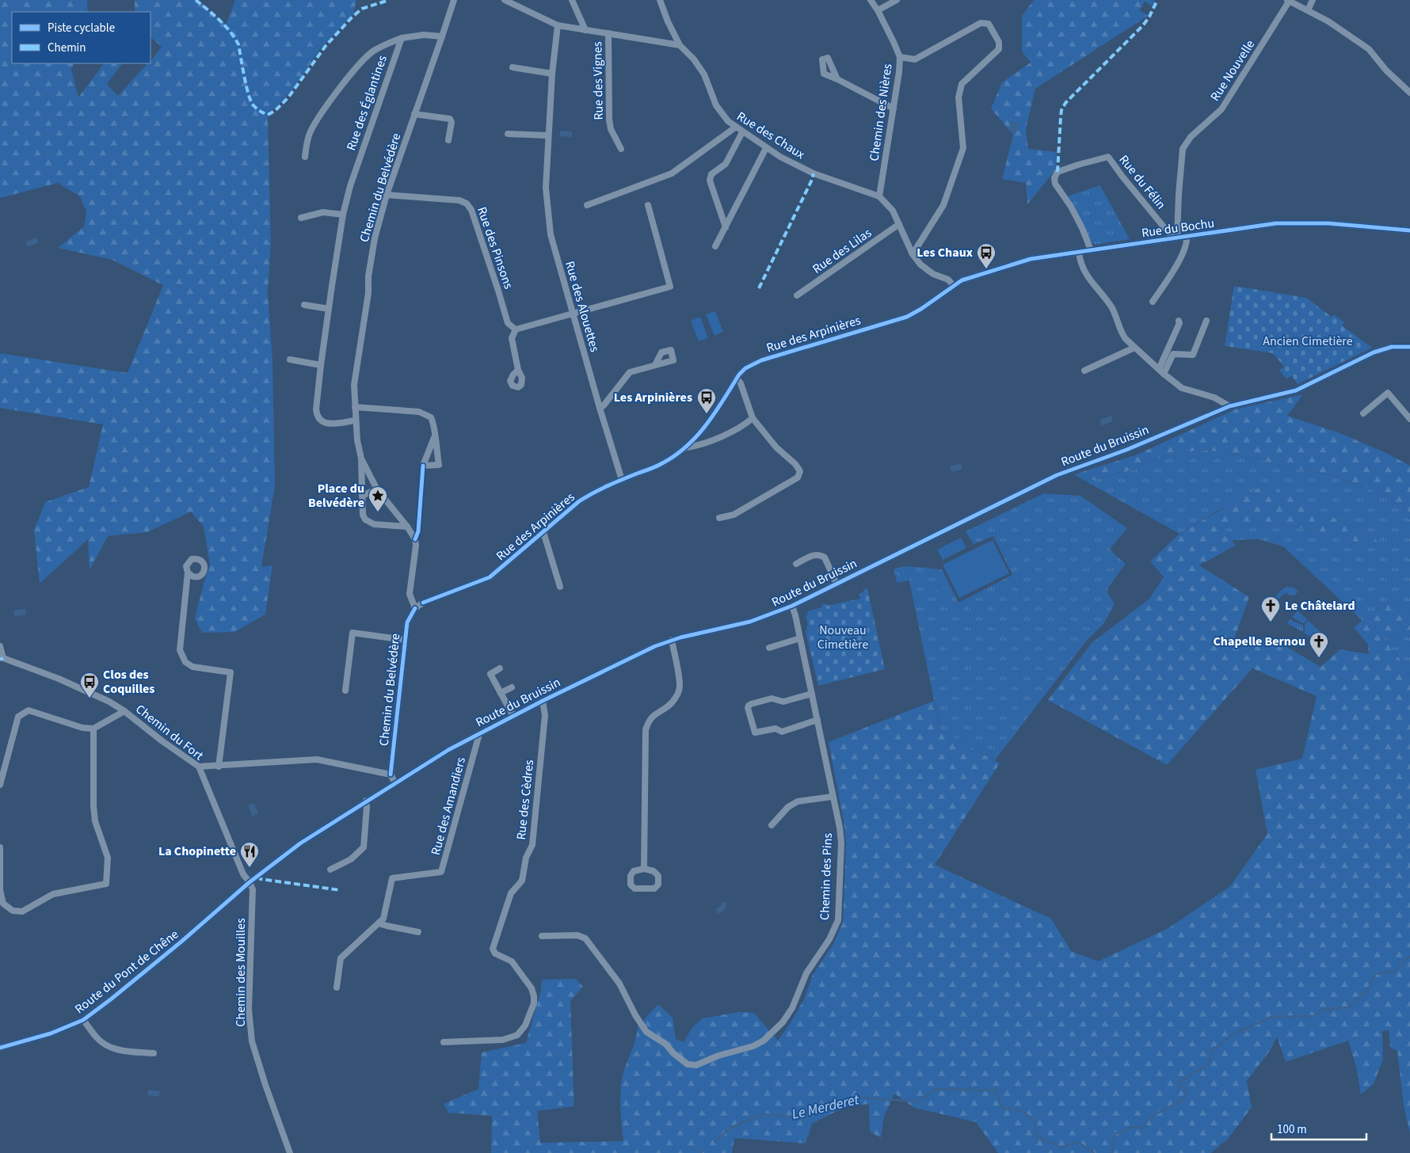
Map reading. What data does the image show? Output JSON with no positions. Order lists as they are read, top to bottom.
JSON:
{
  "streets": {
    "street": [
      "Rue Nouvelle",
      "Rue des Vignes",
      "Rue des Églantines",
      "Chemin des Nières",
      "Rue des Chaux",
      "Rue du Félin",
      "Chemin du Belvédère",
      "Rue du Bochu",
      "Rue des Pinsons",
      "Rue des Lilas",
      "Rue des Alouettes",
      "Rue des Arpinières",
      "Route du Bruissin",
      "Chemin du Fort",
      "Rue des Cèdres",
      "Rue des Amandiers",
      "Chemin des Pins",
      "Route du Pont de Chêne",
      "Chemin des Mouilles"
    ]
  },
  "crossings": [
    ["Rue Nouvelle", "Rue du Félin"],
    ["Rue Nouvelle", "Rue du Bochu"],
    ["Rue des Églantines", "Chemin du Belvédère"],
    ["Chemin des Nières", "Rue des Chaux"],
    ["Rue des Chaux", "Rue du Bochu"],
    ["Rue des Chaux", "Rue des Lilas"],
    ["Rue des Chaux", "Rue des Arpinières"],
    ["Rue du Félin", "Rue du Bochu"],
    ["Chemin du Belvédère", "Rue des Pinsons"],
    ["Chemin du Belvédère", "Rue des Arpinières"],
    ["Rue du Bochu", "Rue des Arpinières"],
    ["Rue des Alouettes", "Rue des Arpinières"],
    ["Route du Bruissin", "Chemin du Fort"],
    ["Route du Bruissin", "Rue des Cèdres"],
    ["Route du Bruissin", "Rue des Amandiers"],
    ["Route du Bruissin", "Chemin des Pins"],
    ["Route du Bruissin", "Route du Pont de Chêne"],
    ["Route du Bruissin", "Chemin des Mouilles"],
    ["Chemin du Fort", "Route du Pont de Chêne"],
    ["Chemin du Fort", "Chemin des Mouilles"],
    ["Route du Pont de Chêne", "Chemin des Mouilles"]
  ],
  "water": ["Le Merderet"],
  "parks": ["Ancien Cimetière", "Nouveau Cimetière"],
  "places": {
    "bus stop": ["Les Chaux", "Les Arpinières", "Clos des Coquilles"],
    "place": ["Place du Belvédère"],
    "church": ["Le Châtelard", "Chapelle Bernou"],
    "restaurant": ["La Chopinette"]
  },
  "legend": ["Piste cyclable", "Chemin"],
  "scale_bar": "100 m"
}
